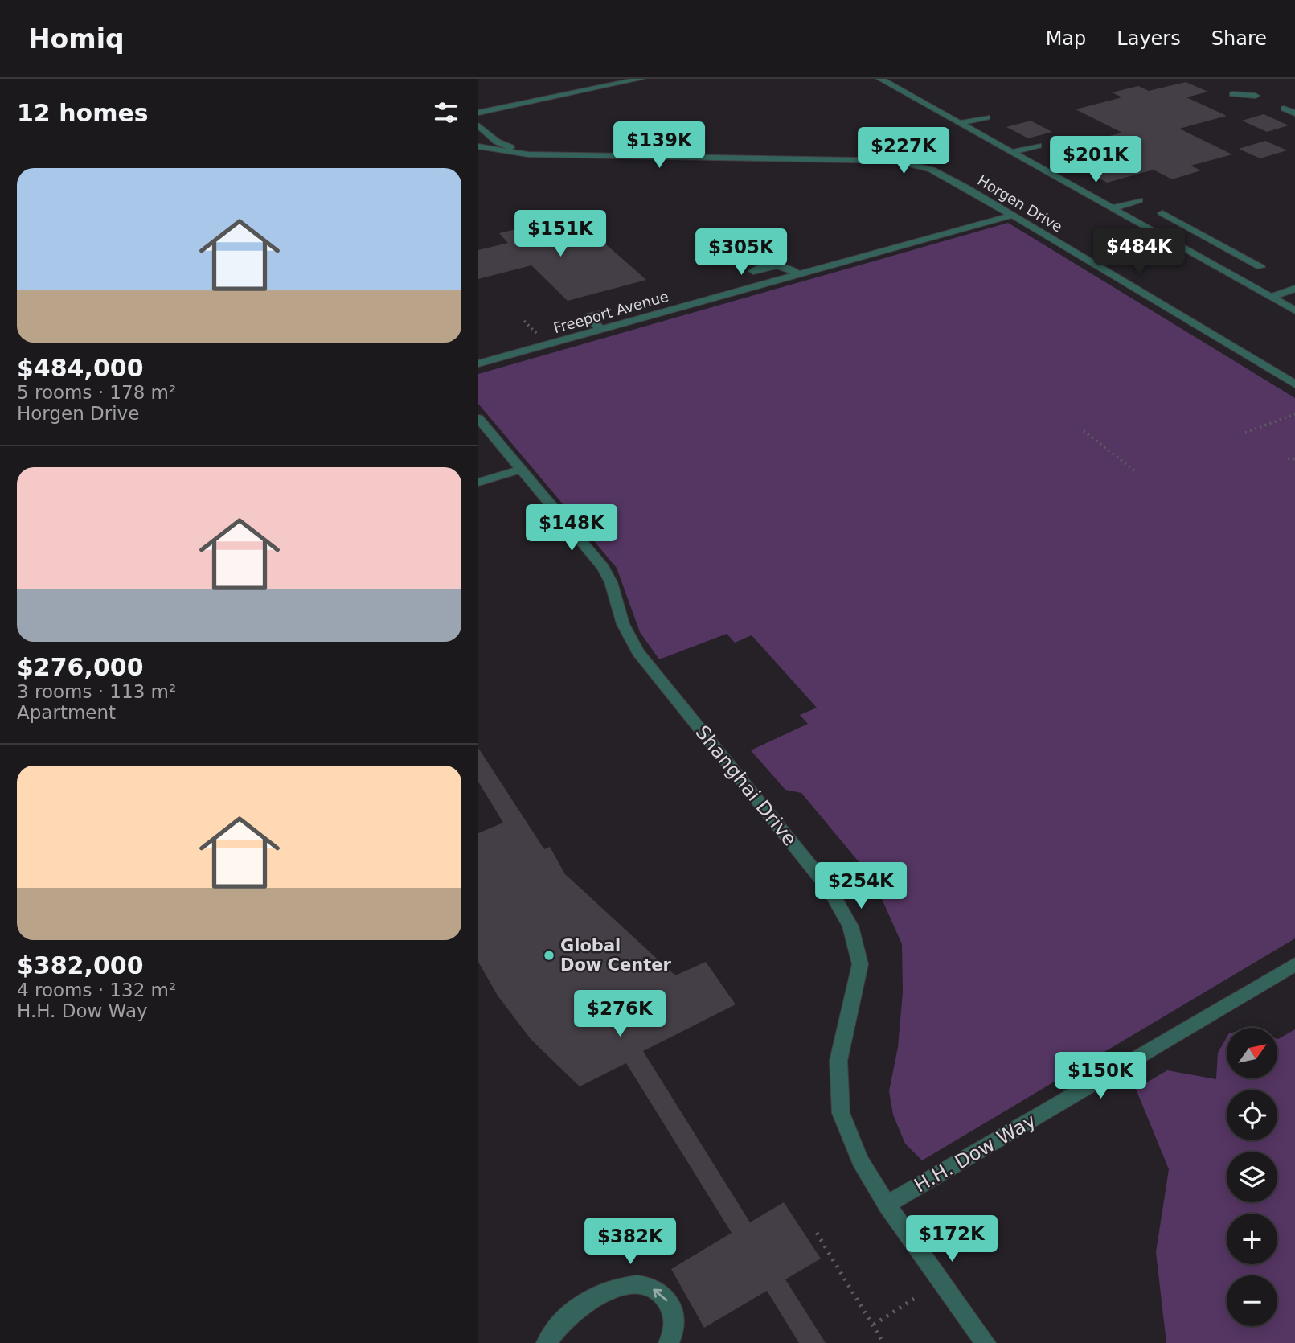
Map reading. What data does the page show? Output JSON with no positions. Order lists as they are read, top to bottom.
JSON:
{
  "streets": {
    "street": [
      "Horgen Drive",
      "Freeport Avenue",
      "Shanghai Drive",
      "H.H. Dow Way"
    ]
  },
  "crossings": [
    ["Horgen Drive", "Freeport Avenue"],
    ["Shanghai Drive", "H.H. Dow Way"]
  ],
  "places": ["Global Dow Center"],
  "north": "top right",
  "page": {
    "header": "Homiq",
    "nav": ["Map", "Layers", "Share"],
    "heading": "12 homes",
    "price": [
      "$139K",
      "$227K",
      "$201K",
      "$151K",
      "$484K",
      "$305K",
      "$148K",
      "$254K",
      "$276K",
      "$150K",
      "$172K",
      "$382K"
    ],
    "list": [
      {
        "name": "$484,000",
        "note": "5 rooms · 178 m² · Horgen Drive"
      },
      {
        "name": "$276,000",
        "note": "3 rooms · 113 m² · Apartment"
      },
      {
        "name": "$382,000",
        "note": "4 rooms · 132 m² · H.H. Dow Way"
      }
    ],
    "map_buttons": ["+", "−"]
  }
}
